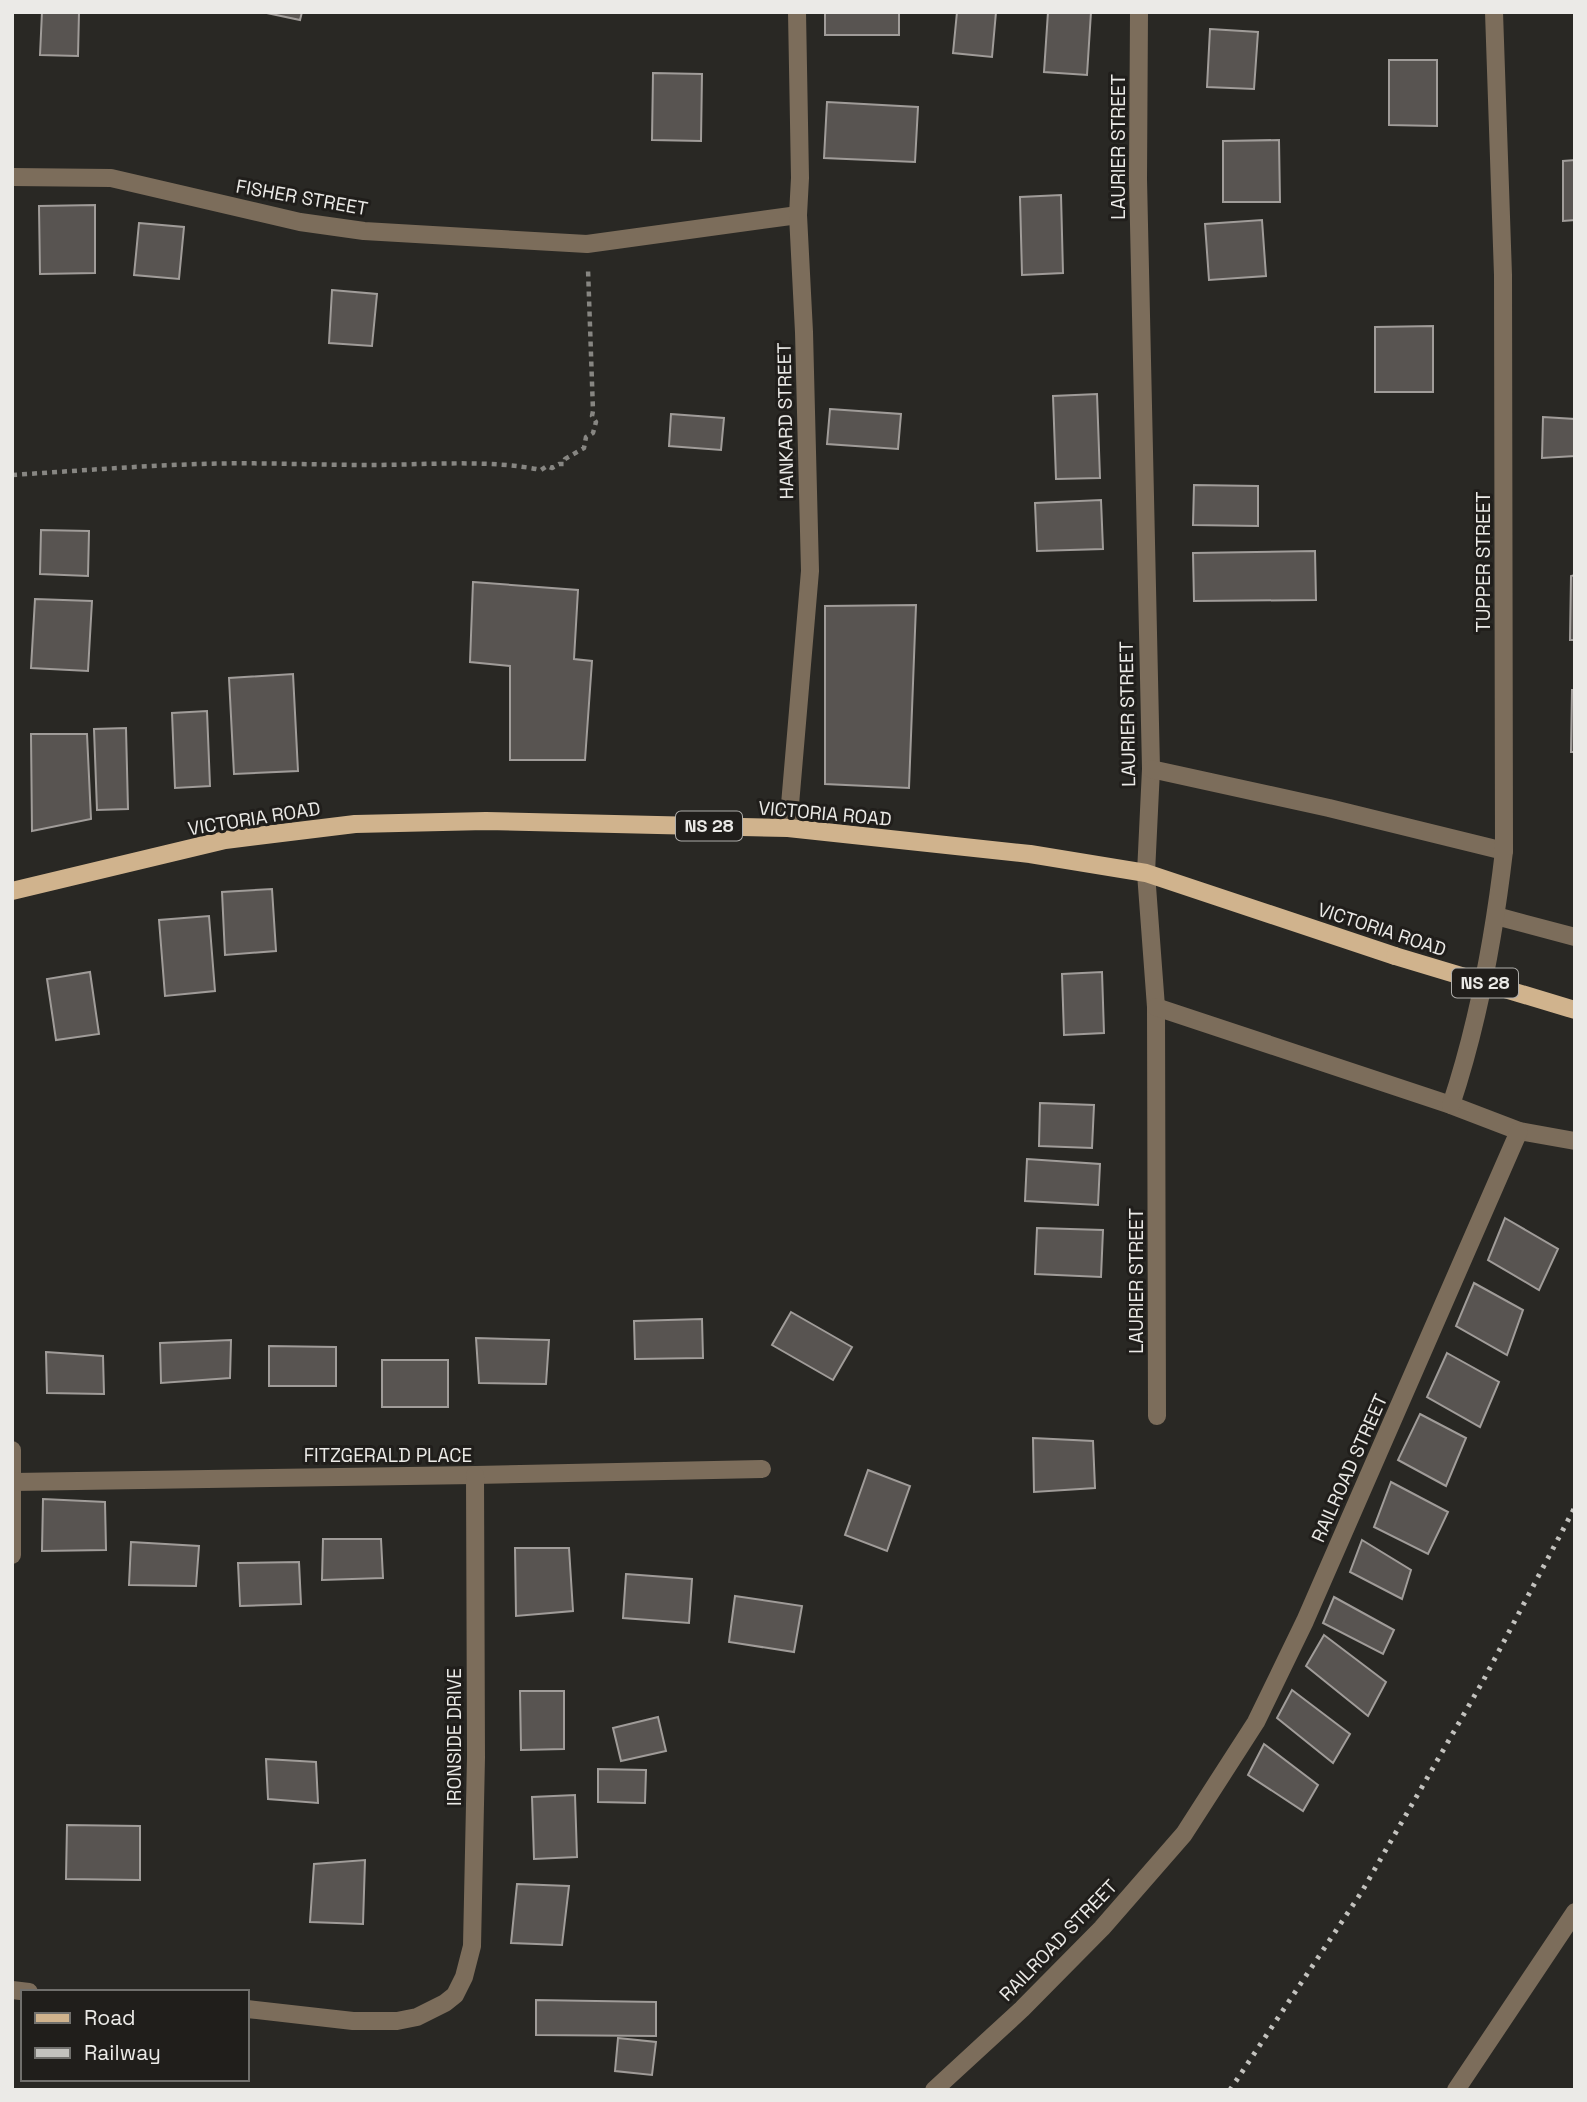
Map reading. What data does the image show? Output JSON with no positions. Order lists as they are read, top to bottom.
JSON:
{
  "streets": {
    "main road": ["VICTORIA ROAD", "NS 28"],
    "street": [
      "LAURIER STREET",
      "FISHER STREET",
      "HANKARD STREET",
      "TUPPER STREET",
      "FITZGERALD PLACE",
      "RAILROAD STREET",
      "IRONSIDE DRIVE"
    ]
  },
  "crossings": [
    ["LAURIER STREET", "VICTORIA ROAD"],
    ["FISHER STREET", "HANKARD STREET"],
    ["HANKARD STREET", "VICTORIA ROAD"],
    ["FITZGERALD PLACE", "IRONSIDE DRIVE"]
  ],
  "legend": ["Road", "Railway"]
}
